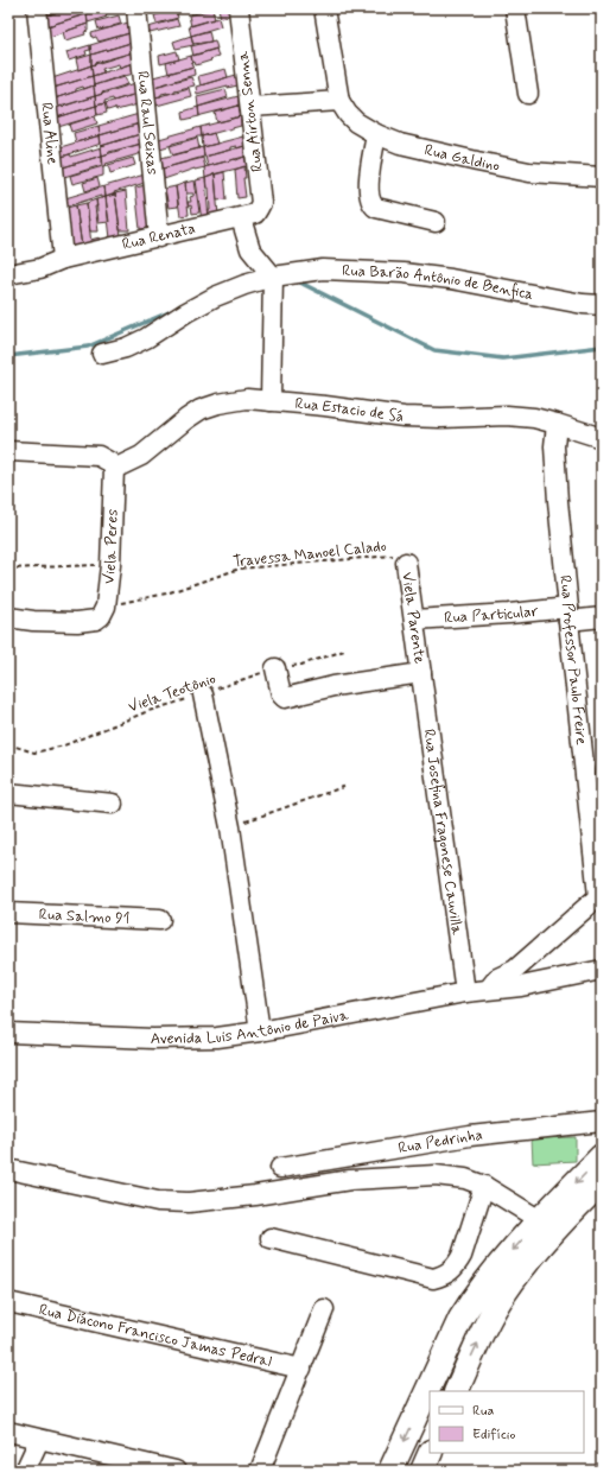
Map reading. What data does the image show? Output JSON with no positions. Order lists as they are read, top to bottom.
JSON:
{
  "streets": {
    "street": [
      "Rua Aírton Senna",
      "Rua Raul Seixas",
      "Rua Aline",
      "Rua Galdino",
      "Rua Renata",
      "Rua Barão Antônio de Benfica",
      "Rua Estacio de Sá",
      "Viela Peres",
      "Rua Particular",
      "Viela Parente",
      "Rua Professor Paulo Freire",
      "Rua Josefina Fragonese Cauvilla",
      "Rua Salmo 91",
      "Avenida Luis Antônio de Paiva",
      "Rua Pedrinha",
      "Rua Diácono Francisco Jamas Pedral"
    ],
    "path": ["Travessa Manoel Calado", "Viela Teotônio"]
  },
  "crossings": [
    ["Rua Aírton Senna", "Rua Renata"],
    ["Rua Raul Seixas", "Rua Renata"],
    ["Rua Aline", "Rua Renata"],
    ["Rua Estacio de Sá", "Viela Peres"],
    ["Rua Estacio de Sá", "Rua Professor Paulo Freire"],
    ["Viela Peres", "Travessa Manoel Calado"],
    ["Travessa Manoel Calado", "Viela Parente"],
    ["Rua Particular", "Viela Parente"],
    ["Rua Particular", "Rua Professor Paulo Freire"],
    ["Viela Parente", "Rua Josefina Fragonese Cauvilla"],
    ["Rua Josefina Fragonese Cauvilla", "Avenida Luis Antônio de Paiva"]
  ],
  "legend": ["Rua", "Edifício"]
}
